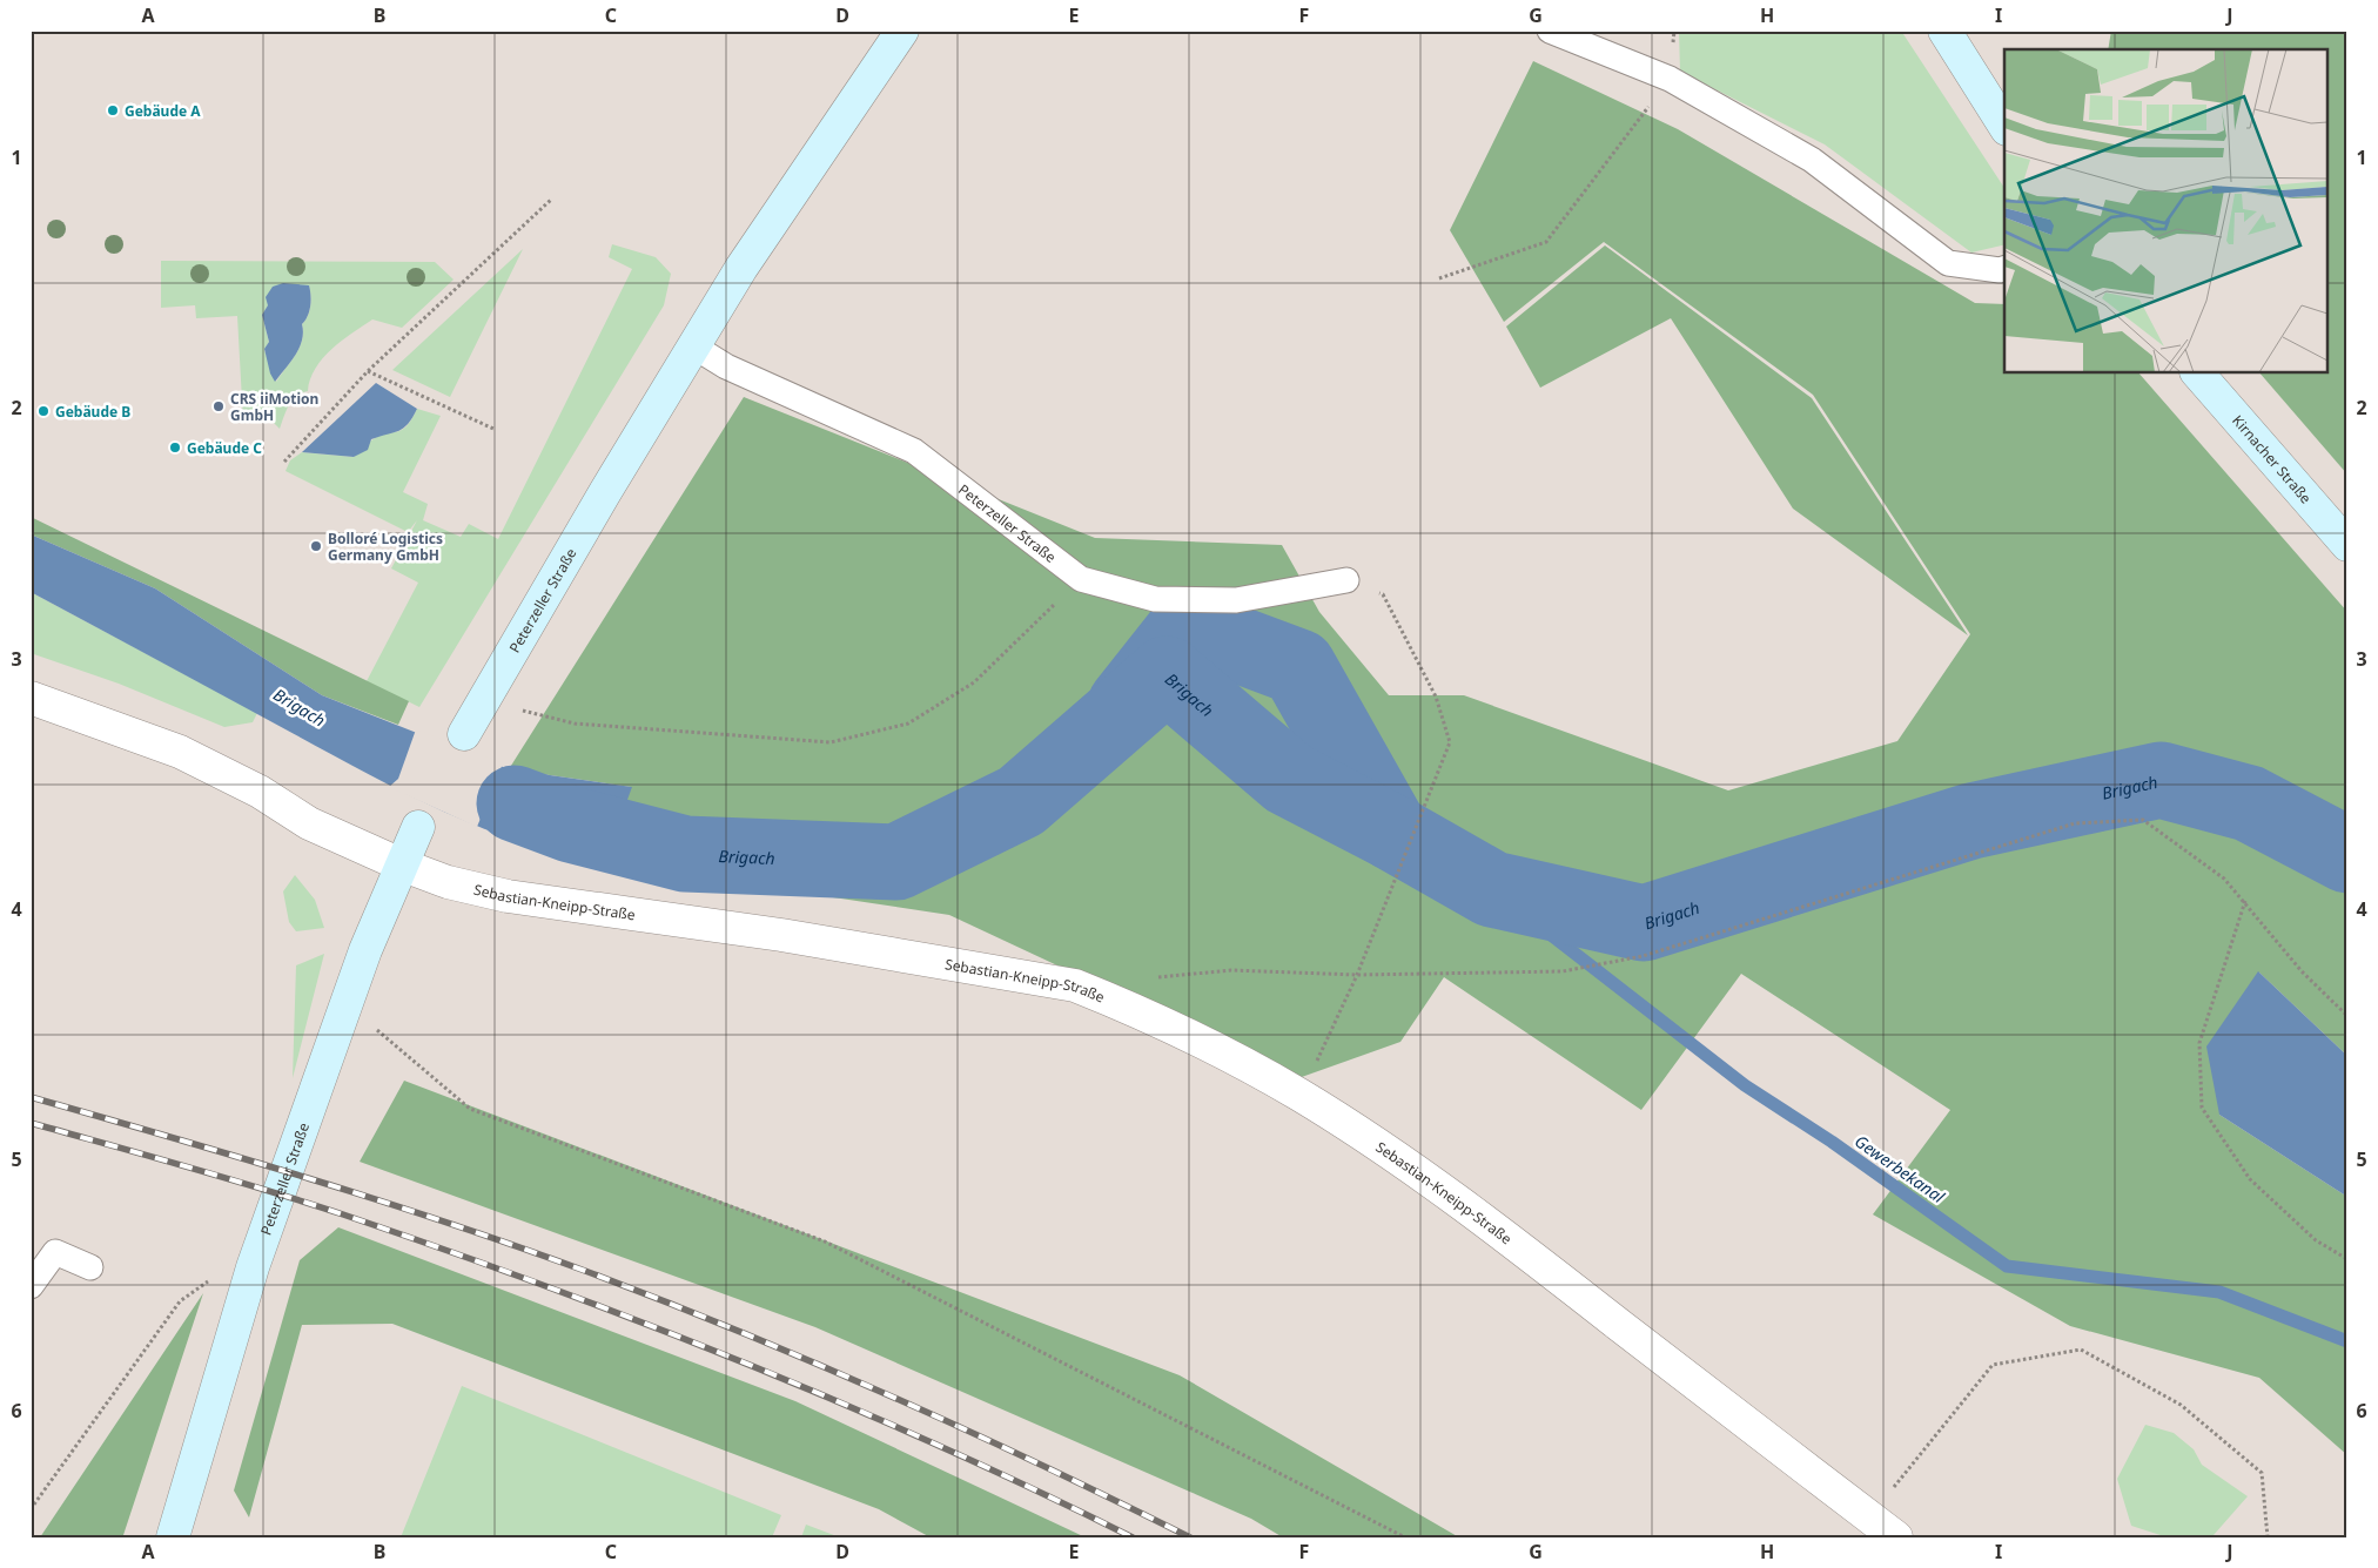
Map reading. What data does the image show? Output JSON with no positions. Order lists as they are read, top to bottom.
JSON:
{
  "streets": {
    "main road": ["Kirnacher Straße", "Peterzeller Straße"],
    "street": ["Sebastian-Kneipp-Straße"]
  },
  "crossings": [
    ["Peterzeller Straße", "Sebastian-Kneipp-Straße"]
  ],
  "water": ["Brigach", "Gewerbekanal"],
  "places": [
    "Gebäude A",
    "CRS iiMotion GmbH",
    "Gebäude B",
    "Gebäude C",
    "Bolloré Logistics Germany GmbH"
  ],
  "grid": {
    "columns": [
      "A",
      "B",
      "C",
      "D",
      "E",
      "F",
      "G",
      "H",
      "I",
      "J"
    ],
    "rows": [
      "1",
      "2",
      "3",
      "4",
      "5",
      "6"
    ]
  }
}
